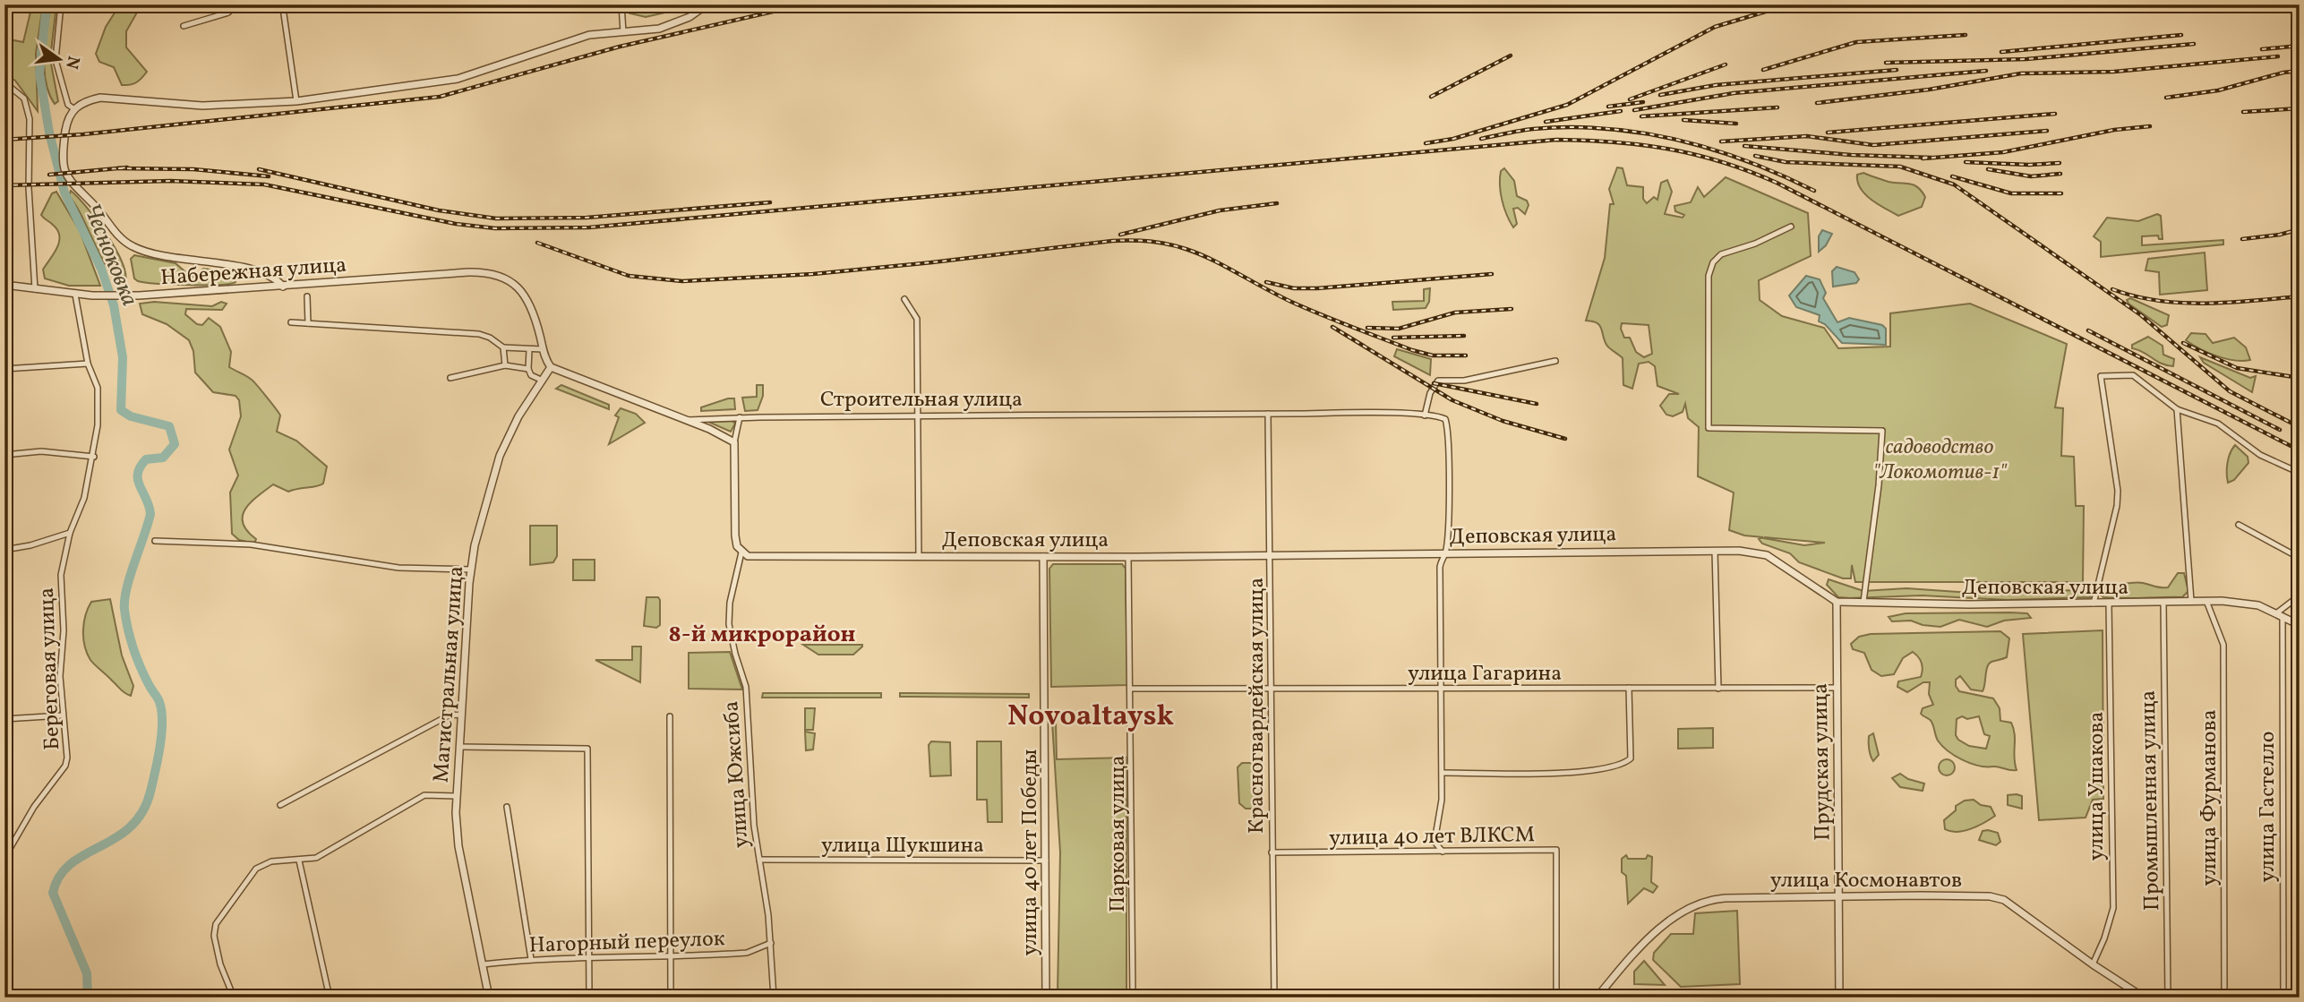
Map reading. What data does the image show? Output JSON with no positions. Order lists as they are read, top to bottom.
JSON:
{
  "streets": {
    "street": [
      "Набережная улица",
      "Строительная улица",
      "Деповская улица",
      "Береговая улица",
      "улица Гагарина",
      "Магистральная улица",
      "Красногвардейская улица",
      "Прудская улица",
      "улица Южсиба",
      "улица Ушакова",
      "улица Фурманова",
      "Промышленная улица",
      "улица Гастелло",
      "Парковая улица",
      "улица 40 лет ВЛКСМ",
      "улица Шукшина",
      "улица 40 лет Победы",
      "улица Космонавтов",
      "Нагорный переулок"
    ]
  },
  "crossings": [
    ["Набережная улица", "Береговая улица"],
    ["Строительная улица", "Деповская улица"],
    ["Строительная улица", "Магистральная улица"],
    ["Строительная улица", "Красногвардейская улица"],
    ["Строительная улица", "улица Южсиба"],
    ["Деповская улица", "Красногвардейская улица"],
    ["Деповская улица", "Прудская улица"],
    ["Деповская улица", "улица Южсиба"],
    ["Деповская улица", "улица Ушакова"],
    ["Деповская улица", "улица Фурманова"],
    ["Деповская улица", "Промышленная улица"],
    ["Деповская улица", "улица Гастелло"],
    ["Деповская улица", "Парковая улица"],
    ["Деповская улица", "улица 40 лет Победы"],
    ["улица Гагарина", "Красногвардейская улица"],
    ["улица Гагарина", "Прудская улица"],
    ["улица Гагарина", "Парковая улица"],
    ["Магистральная улица", "Нагорный переулок"],
    ["Красногвардейская улица", "улица 40 лет ВЛКСМ"],
    ["Прудская улица", "улица Космонавтов"],
    ["улица Южсиба", "улица Шукшина"],
    ["улица Южсиба", "Нагорный переулок"],
    ["улица Ушакова", "улица Космонавтов"],
    ["улица Шукшина", "улица 40 лет Победы"]
  ],
  "districts": ["8-й микрорайон", "Novoaltaysk"],
  "water": ["Чесноковка"],
  "parks": ["садоводство \"Локомотив-1\""],
  "north": "right"
}
